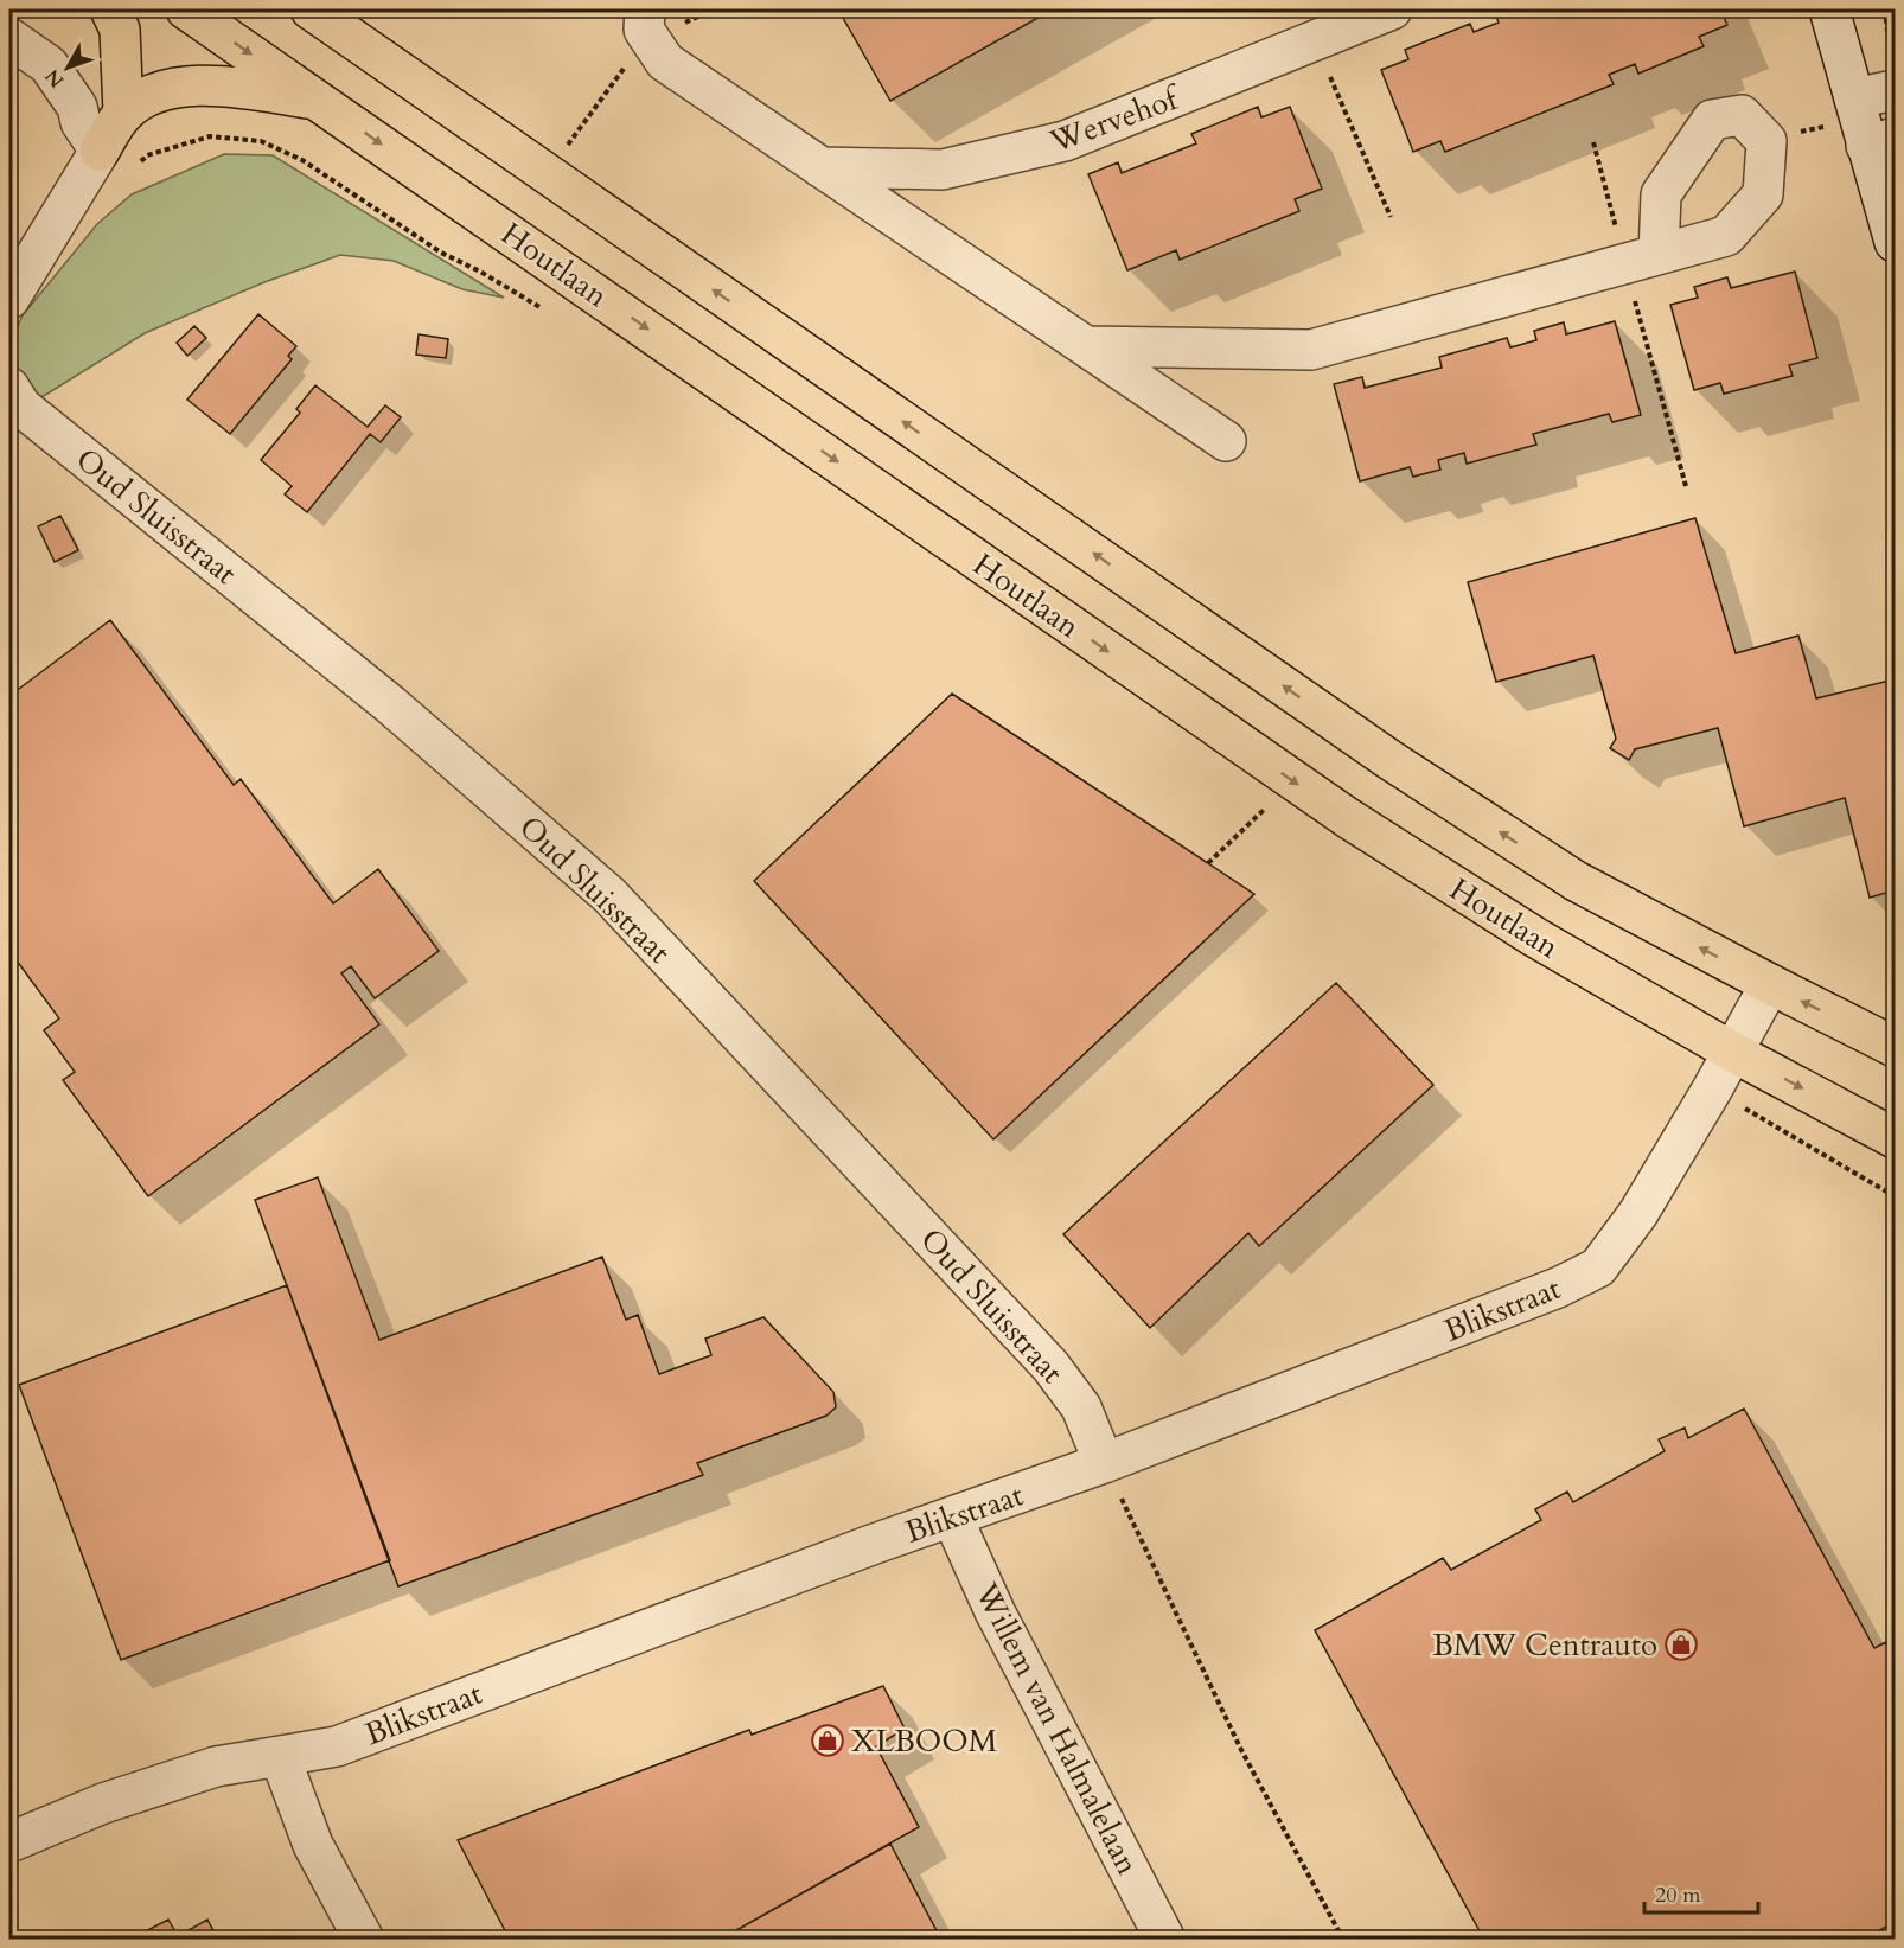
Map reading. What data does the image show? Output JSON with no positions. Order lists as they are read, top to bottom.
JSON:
{
  "streets": {
    "main road": ["Houtlaan"],
    "street": [
      "Wervehof",
      "Oud Sluisstraat",
      "Blikstraat",
      "Willem van Halmalelaan"
    ]
  },
  "crossings": [
    ["Houtlaan", "Blikstraat"],
    ["Oud Sluisstraat", "Blikstraat"],
    ["Blikstraat", "Willem van Halmalelaan"]
  ],
  "places": {
    "shop": ["BMW Centrauto", "XLBOOM"]
  },
  "scale_bar": "20 m",
  "north": "bottom left"
}
